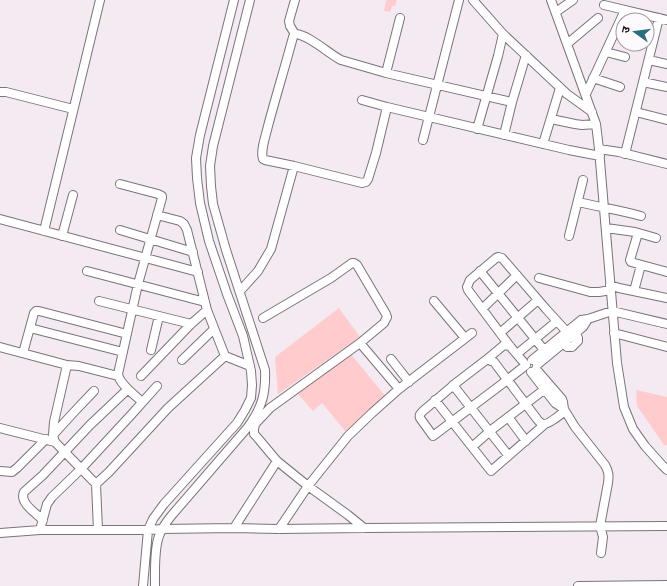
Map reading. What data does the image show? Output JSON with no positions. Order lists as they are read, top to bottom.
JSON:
{
  "north": "left"
}
